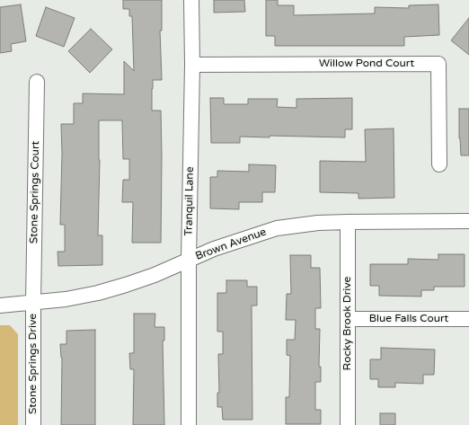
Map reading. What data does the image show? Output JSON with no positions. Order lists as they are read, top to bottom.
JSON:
{
  "streets": {
    "street": [
      "Willow Pond Court",
      "Stone Springs Court",
      "Tranquil Lane",
      "Brown Avenue",
      "Blue Falls Court",
      "Rocky Brook Drive",
      "Stone Springs Drive"
    ]
  },
  "crossings": [
    ["Willow Pond Court", "Tranquil Lane"],
    ["Stone Springs Court", "Brown Avenue"],
    ["Stone Springs Court", "Stone Springs Drive"],
    ["Tranquil Lane", "Brown Avenue"],
    ["Brown Avenue", "Rocky Brook Drive"],
    ["Brown Avenue", "Stone Springs Drive"],
    ["Blue Falls Court", "Rocky Brook Drive"]
  ]
}
